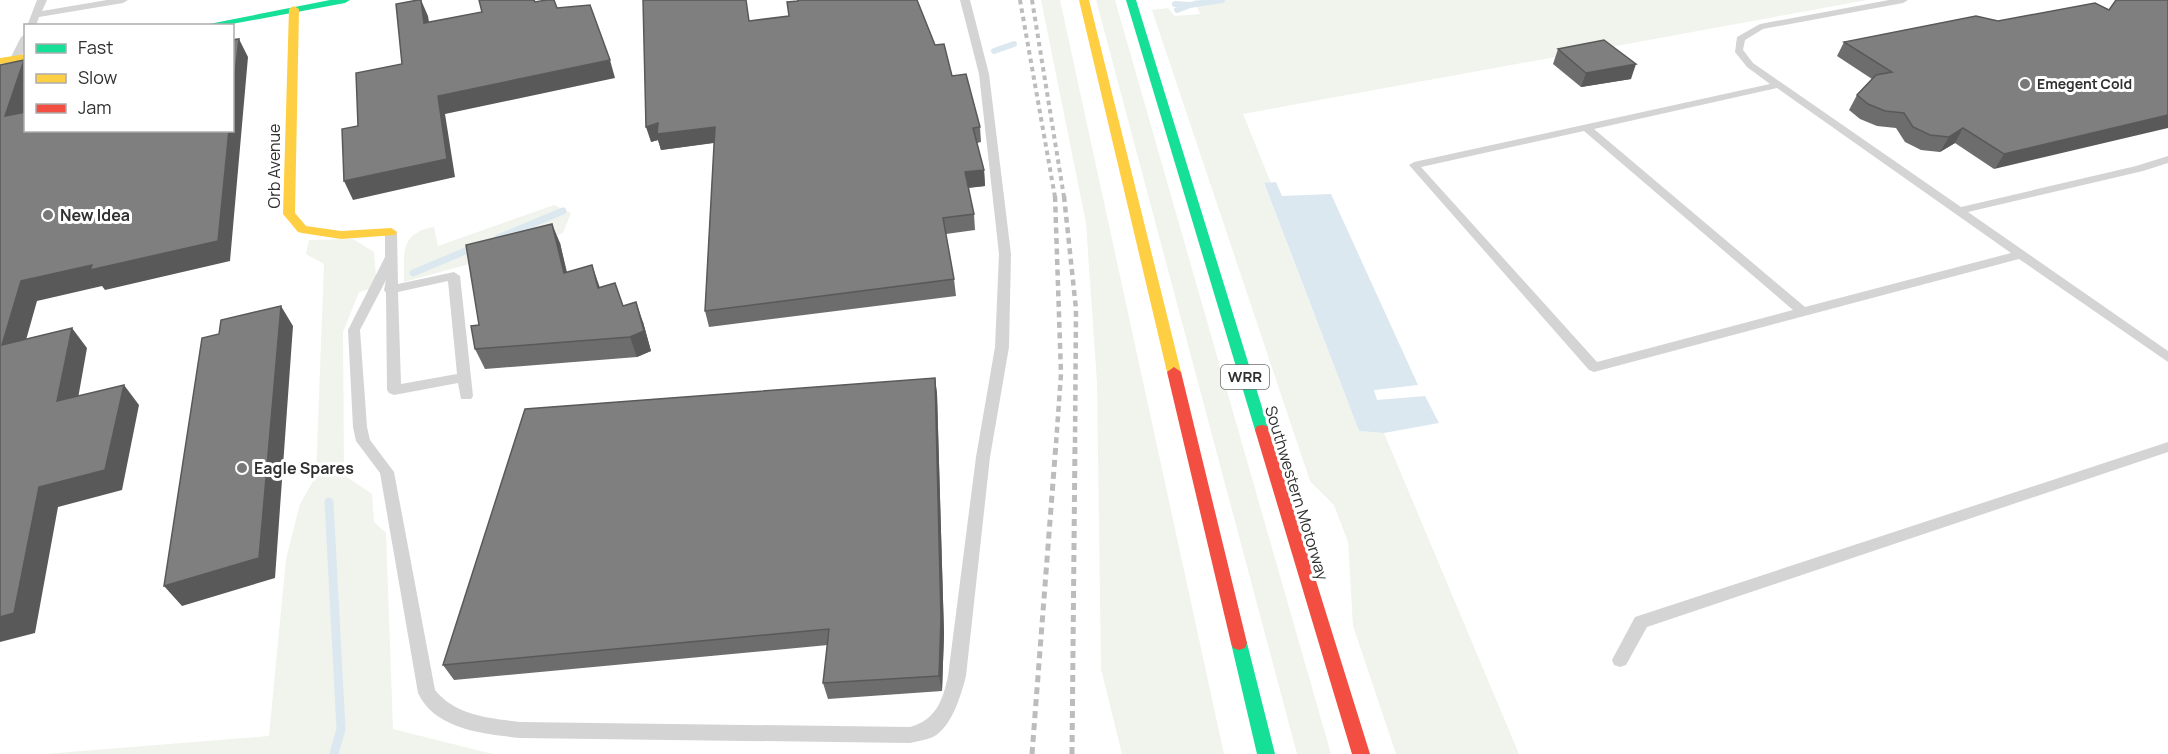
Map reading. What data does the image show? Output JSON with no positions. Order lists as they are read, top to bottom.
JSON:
{
  "streets": {
    "main road": ["Orb Avenue", "WRR", "Southwestern Motorway"]
  },
  "places": ["Emegent Cold", "New Idea", "Eagle Spares"],
  "legend": ["Fast", "Slow", "Jam"]
}
